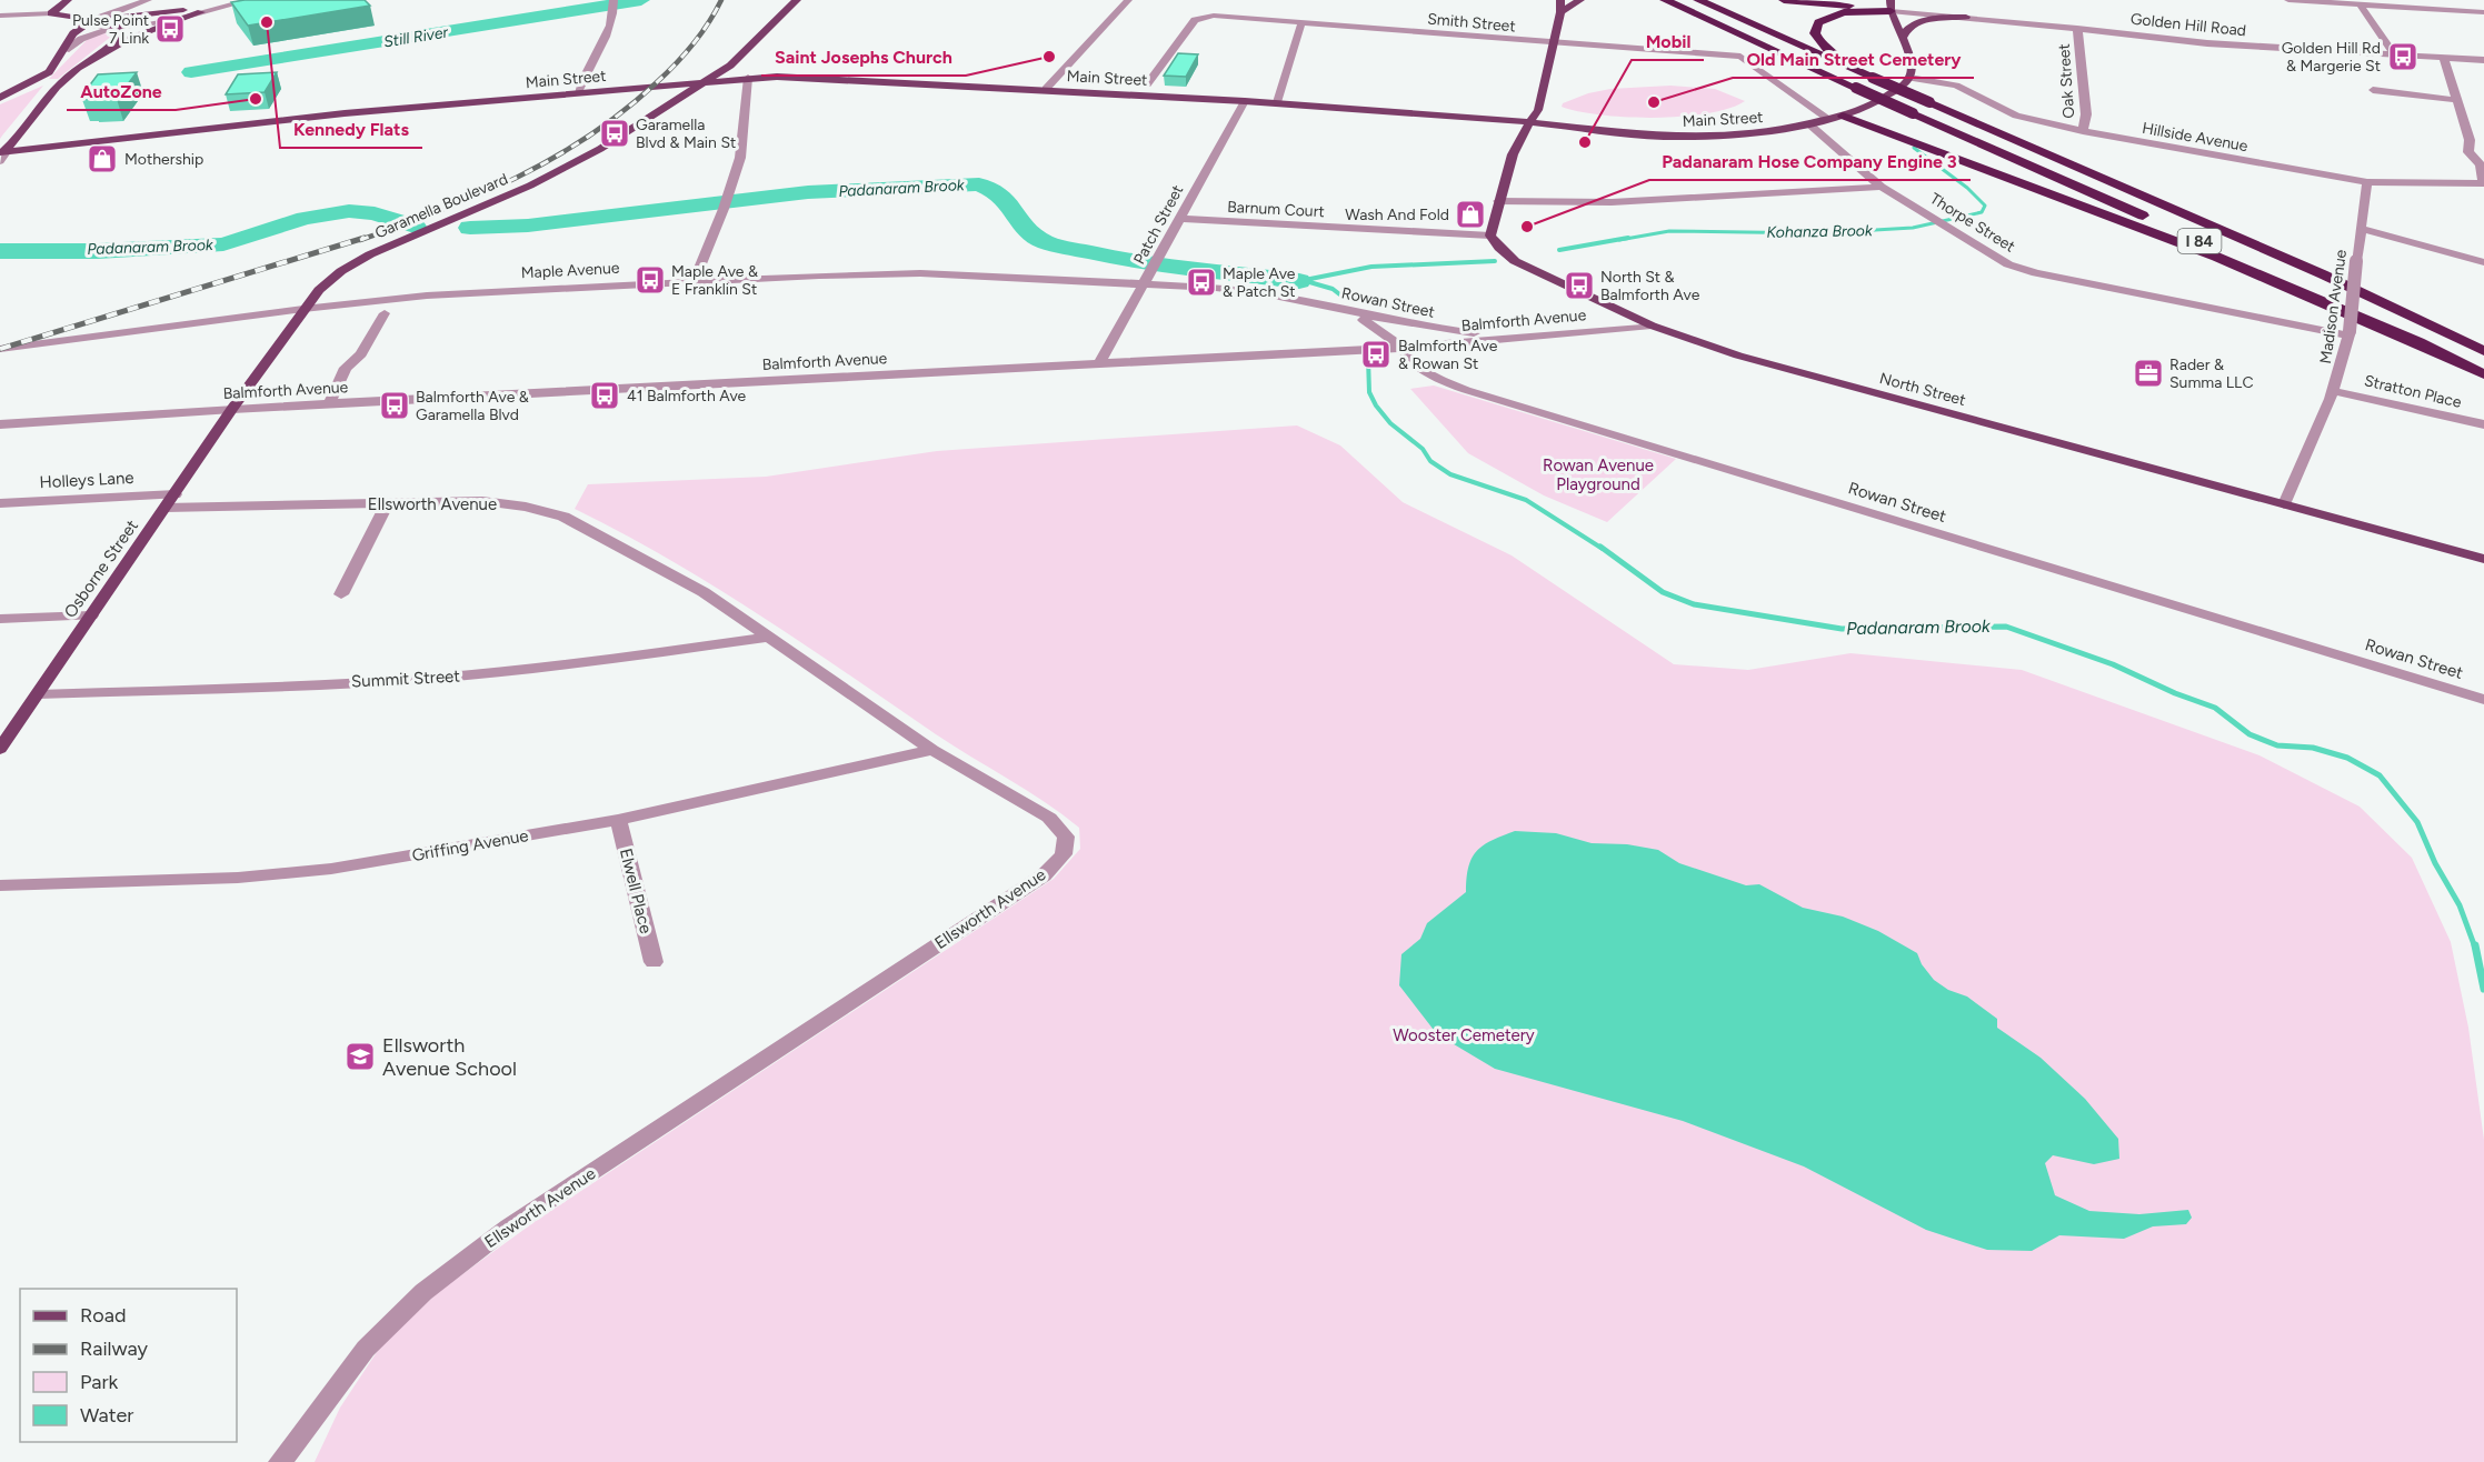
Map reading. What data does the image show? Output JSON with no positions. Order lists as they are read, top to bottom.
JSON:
{
  "streets": {
    "highway": ["I 84"],
    "main road": [
      "Main Street",
      "Garamella Boulevard",
      "North Street",
      "Osborne Street"
    ],
    "street": [
      "Smith Street",
      "Golden Hill Road",
      "Oak Street",
      "Hillside Avenue",
      "Barnum Court",
      "Thorpe Street",
      "Patch Street",
      "Maple Avenue",
      "Rowan Street",
      "Madison Avenue",
      "Balmforth Avenue",
      "Stratton Place",
      "Holleys Lane",
      "Ellsworth Avenue",
      "Summit Street",
      "Griffing Avenue",
      "Elwell Place"
    ]
  },
  "crossings": [
    ["Smith Street", "Main Street"],
    ["Golden Hill Road", "Oak Street"],
    ["Main Street", "Hillside Avenue"],
    ["Main Street", "Garamella Boulevard"],
    ["Main Street", "Thorpe Street"],
    ["Main Street", "Patch Street"],
    ["Oak Street", "Hillside Avenue"],
    ["Hillside Avenue", "Madison Avenue"],
    ["Garamella Boulevard", "Maple Avenue"],
    ["Garamella Boulevard", "Balmforth Avenue"],
    ["Garamella Boulevard", "Osborne Street"],
    ["Barnum Court", "Patch Street"],
    ["Barnum Court", "North Street"],
    ["Thorpe Street", "Madison Avenue"],
    ["Patch Street", "Maple Avenue"],
    ["Patch Street", "Rowan Street"],
    ["Patch Street", "Balmforth Avenue"],
    ["Maple Avenue", "Rowan Street"],
    ["Rowan Street", "Balmforth Avenue"],
    ["Madison Avenue", "North Street"],
    ["Madison Avenue", "Stratton Place"],
    ["Balmforth Avenue", "North Street"],
    ["Balmforth Avenue", "Osborne Street"],
    ["Holleys Lane", "Osborne Street"],
    ["Ellsworth Avenue", "Osborne Street"],
    ["Ellsworth Avenue", "Summit Street"],
    ["Ellsworth Avenue", "Griffing Avenue"],
    ["Osborne Street", "Summit Street"],
    ["Griffing Avenue", "Elwell Place"]
  ],
  "water": ["Still River", "Padanaram Brook", "Kohanza Brook"],
  "parks": ["Rowan Avenue Playground", "Wooster Cemetery"],
  "places": {
    "other": [
      "Kennedy Flats",
      "Saint Josephs Church",
      "AutoZone",
      "Old Main Street Cemetery",
      "Mobil",
      "Padanaram Hose Company Engine 3"
    ],
    "bus stop": [
      "Pulse Point 7 Link",
      "Golden Hill Rd & Margerie St",
      "Garamella Blvd & Main St",
      "Maple Ave & E Franklin St",
      "Maple Ave & Patch St",
      "North St & Balmforth Ave",
      "Balmforth Ave & Rowan St",
      "41 Balmforth Ave",
      "Balmforth Ave & Garamella Blvd"
    ],
    "shop": ["Mothership", "Wash And Fold"],
    "office": ["Rader & Summa LLC"],
    "school or university": ["Ellsworth Avenue School"]
  },
  "legend": [
    "Road",
    "Railway",
    "Park",
    "Water"
  ]
}
